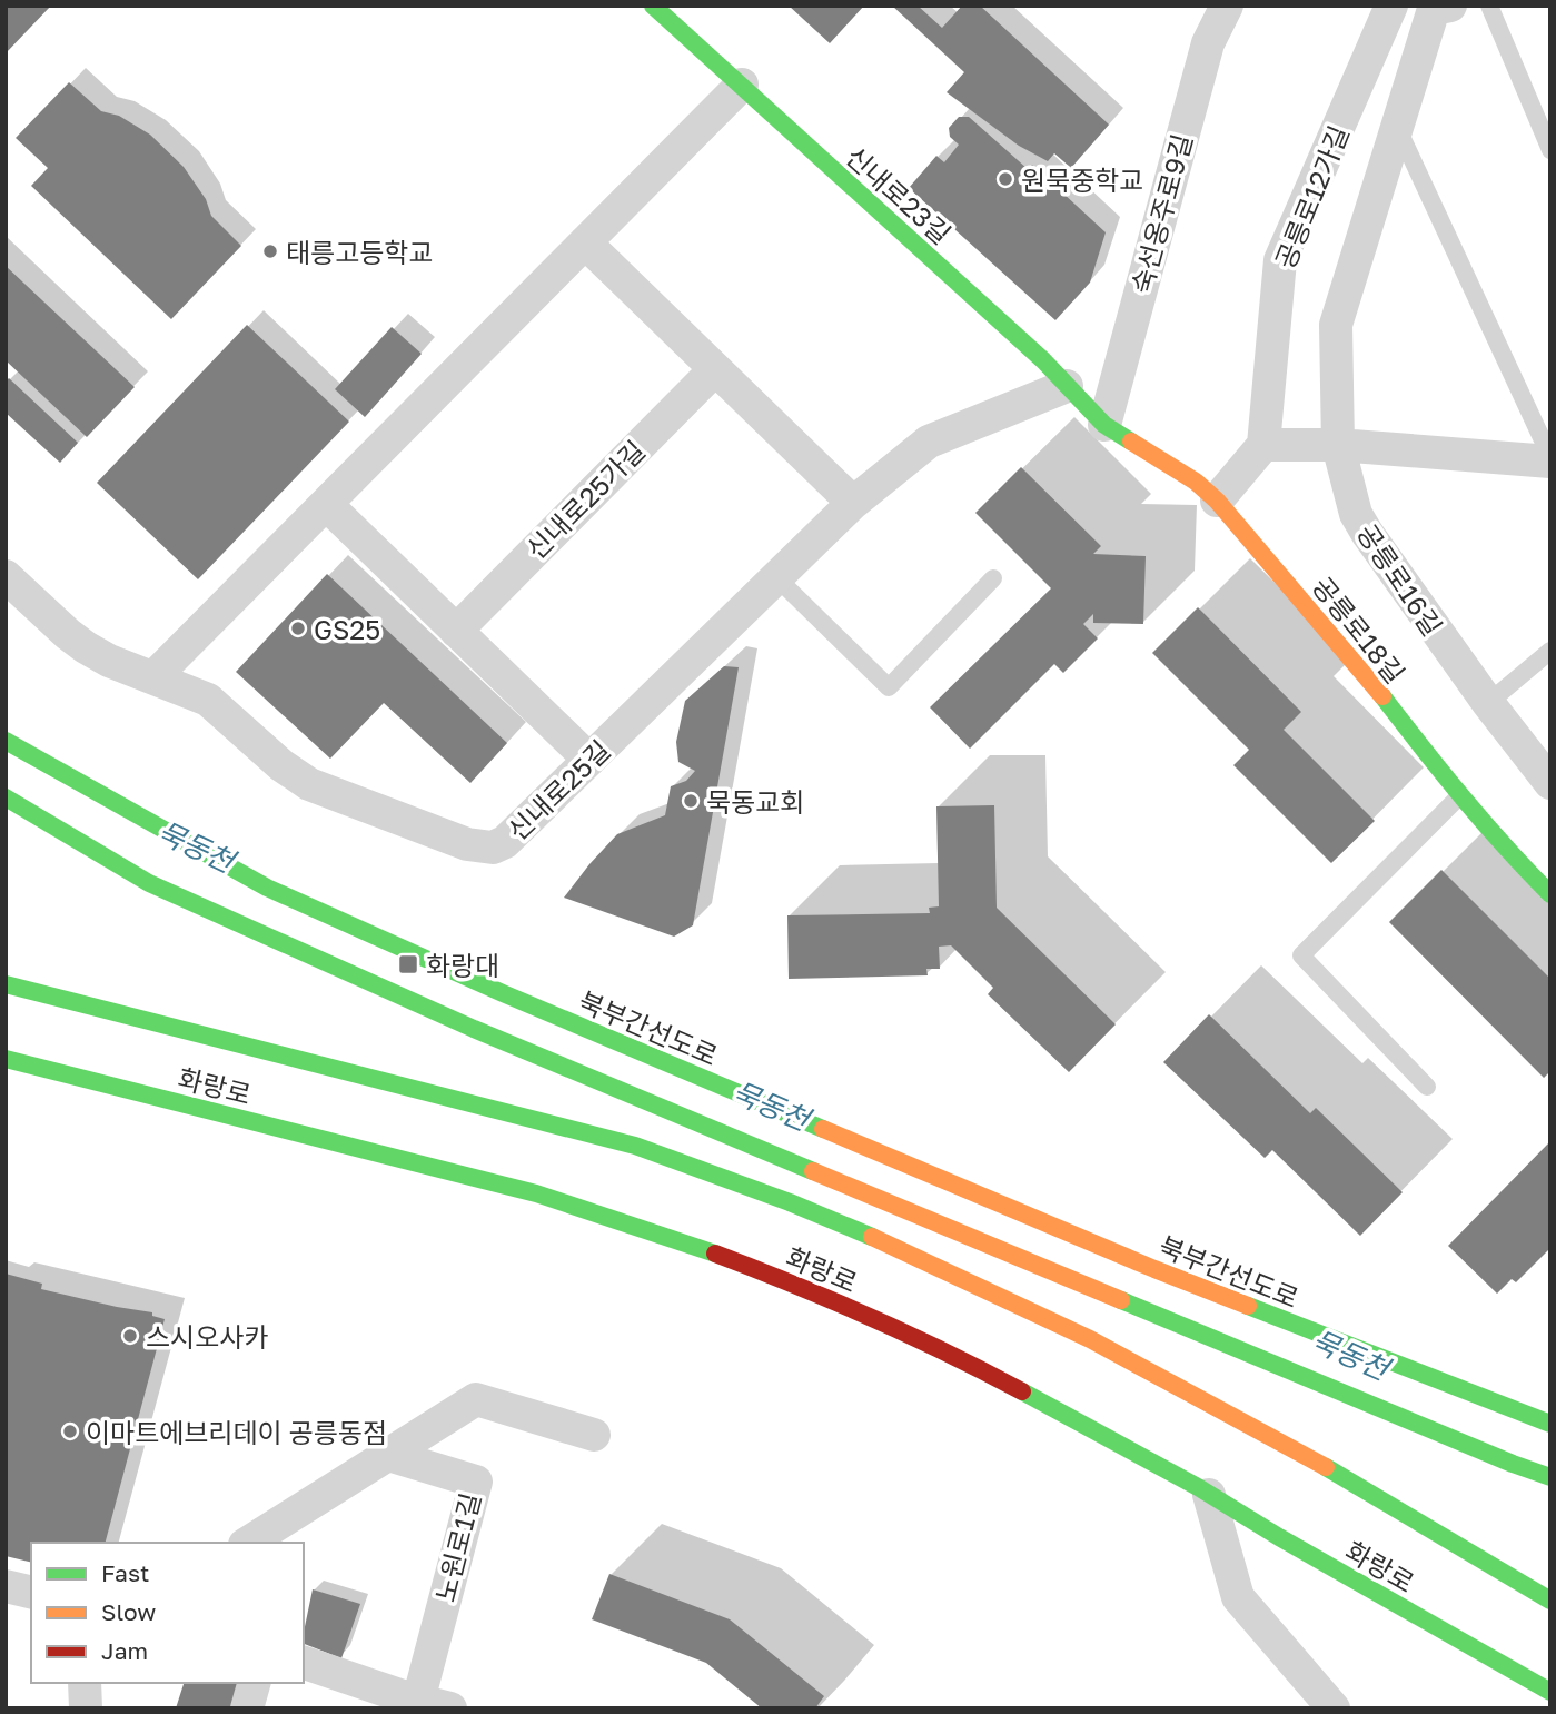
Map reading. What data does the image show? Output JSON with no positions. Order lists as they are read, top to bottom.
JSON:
{
  "streets": {
    "main road": [
      "신내로23길",
      "공릉로18길",
      "북부간선도로",
      "화랑로"
    ],
    "street": [
      "공릉로12가길",
      "숙선옹주로9길",
      "신내로25가길",
      "공릉로16길",
      "신내로25길",
      "노원로1길"
    ]
  },
  "crossings": [
    ["신내로23길", "숙선옹주로9길"],
    ["신내로23길", "공릉로18길"],
    ["신내로23길", "신내로25길"],
    ["공릉로12가길", "공릉로16길"],
    ["숙선옹주로9길", "공릉로18길"]
  ],
  "water": ["묵동천"],
  "places": {
    "other": [
      "원묵중학교",
      "태릉고등학교",
      "GS25",
      "묵동교회",
      "스시오사카",
      "이마트에브리데이 공릉동점"
    ],
    "transit": ["화랑대"]
  },
  "legend": ["Fast", "Slow", "Jam"]
}
